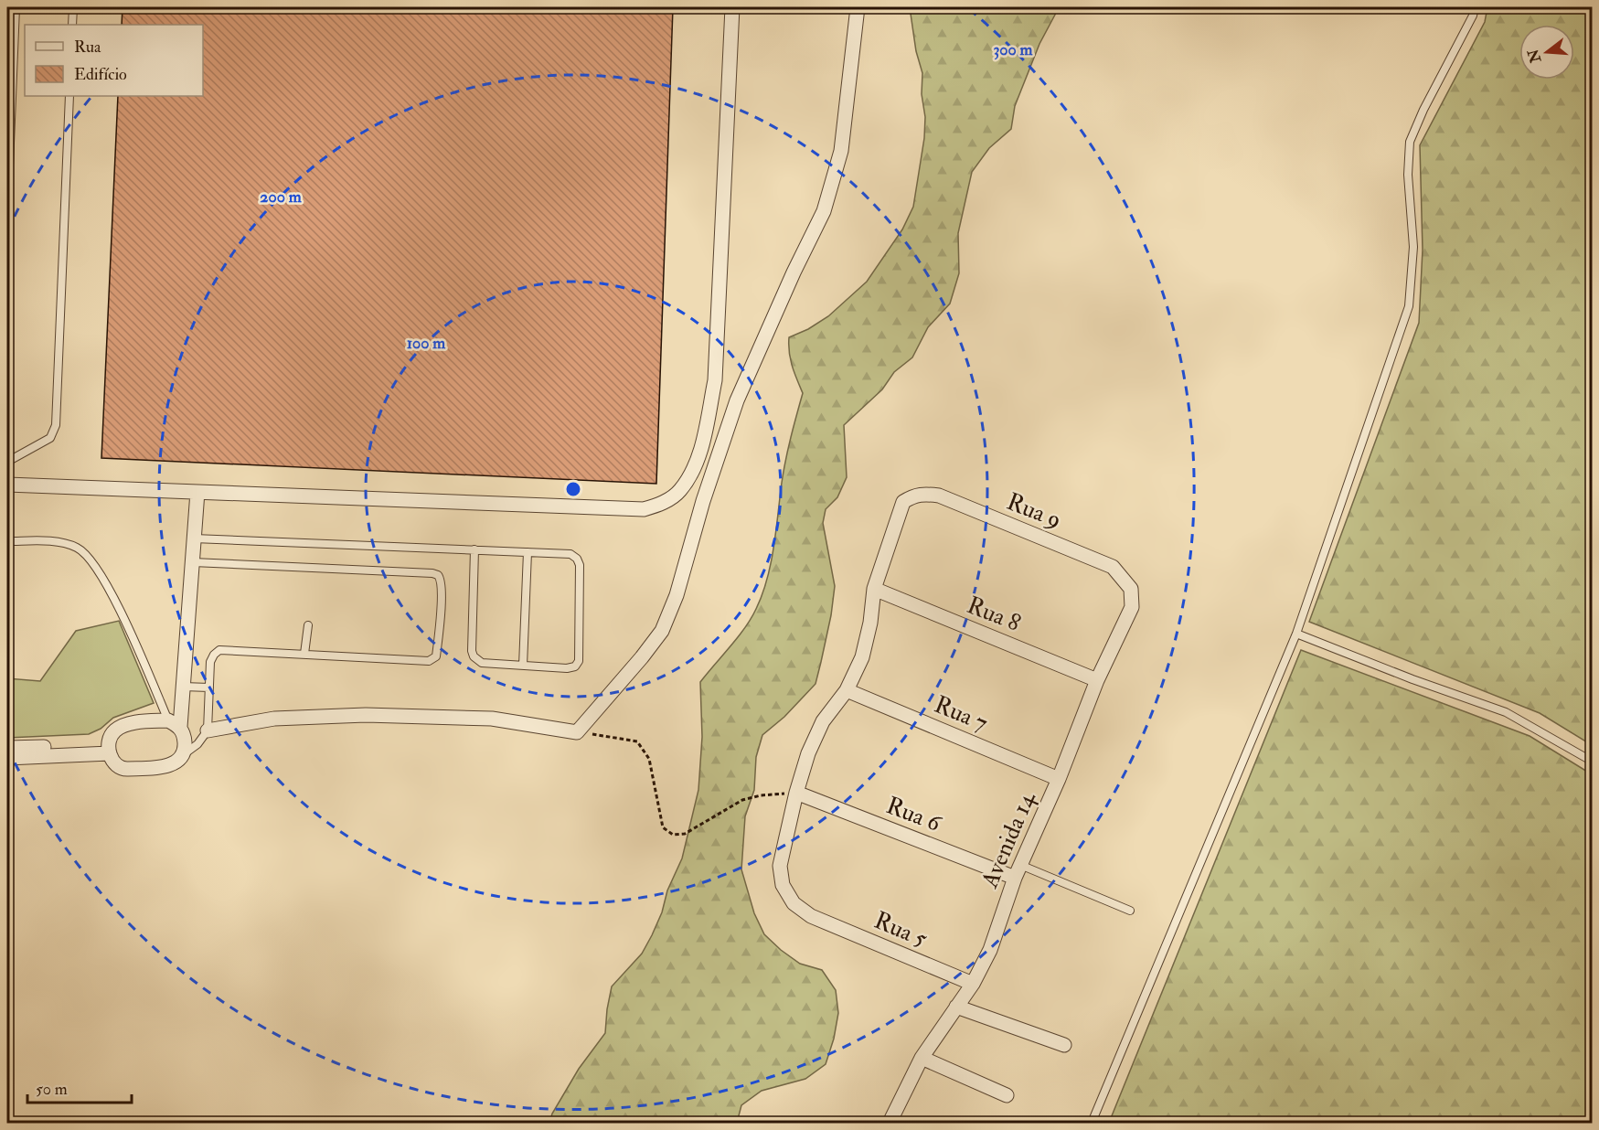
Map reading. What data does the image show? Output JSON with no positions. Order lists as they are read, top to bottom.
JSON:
{
  "streets": {
    "street": [
      "Rua 9",
      "Rua 8",
      "Rua 7",
      "Rua 6",
      "Avenida 14",
      "Rua 5"
    ]
  },
  "crossings": [
    ["Rua 9", "Avenida 14"],
    ["Rua 9", "Rua 5"],
    ["Rua 8", "Avenida 14"],
    ["Rua 8", "Rua 5"],
    ["Rua 7", "Avenida 14"],
    ["Rua 7", "Rua 5"],
    ["Rua 6", "Avenida 14"],
    ["Rua 6", "Rua 5"],
    ["Avenida 14", "Rua 5"]
  ],
  "legend": ["Rua", "Edifício"],
  "scale_bar": "50 m",
  "north": "left",
  "rings": ["300 m", "200 m", "100 m"]
}
